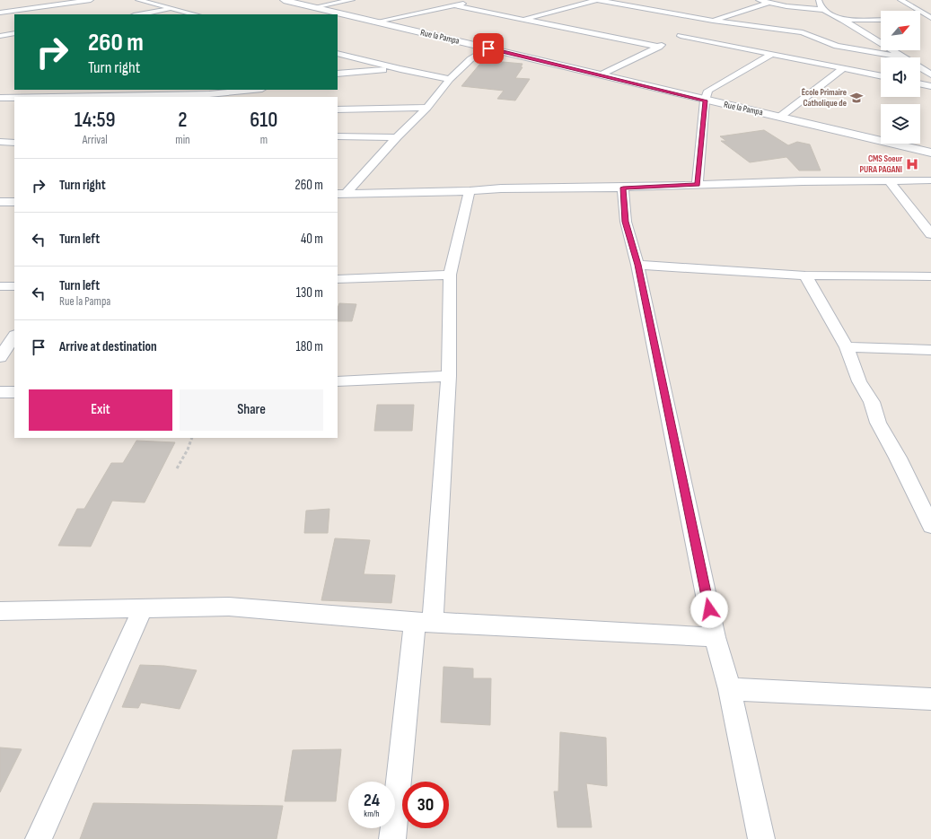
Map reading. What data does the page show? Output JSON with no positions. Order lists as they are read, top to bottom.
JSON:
{
  "streets": {
    "street": ["Rue la Pampa"]
  },
  "places": {
    "school or university": ["École Primaire Catholique de"],
    "hospital": ["CMS Soeur PURA PAGANI"]
  },
  "north": "top right",
  "page": {
    "turn": ["260 m", "Turn right"],
    "eta": [
      "14:59",
      "Arrival",
      "2",
      "min",
      "610",
      "m"
    ],
    "list": [
      {
        "name": "Turn right",
        "value": "260 m"
      },
      {
        "name": "Turn left",
        "value": "40 m"
      },
      {
        "name": "Turn left",
        "note": "Rue la Pampa",
        "value": "130 m"
      },
      {
        "name": "Arrive at destination",
        "value": "180 m"
      }
    ],
    "buttons": ["Exit", "Share"],
    "speed": "24 km/h",
    "limit": "30"
  }
}
